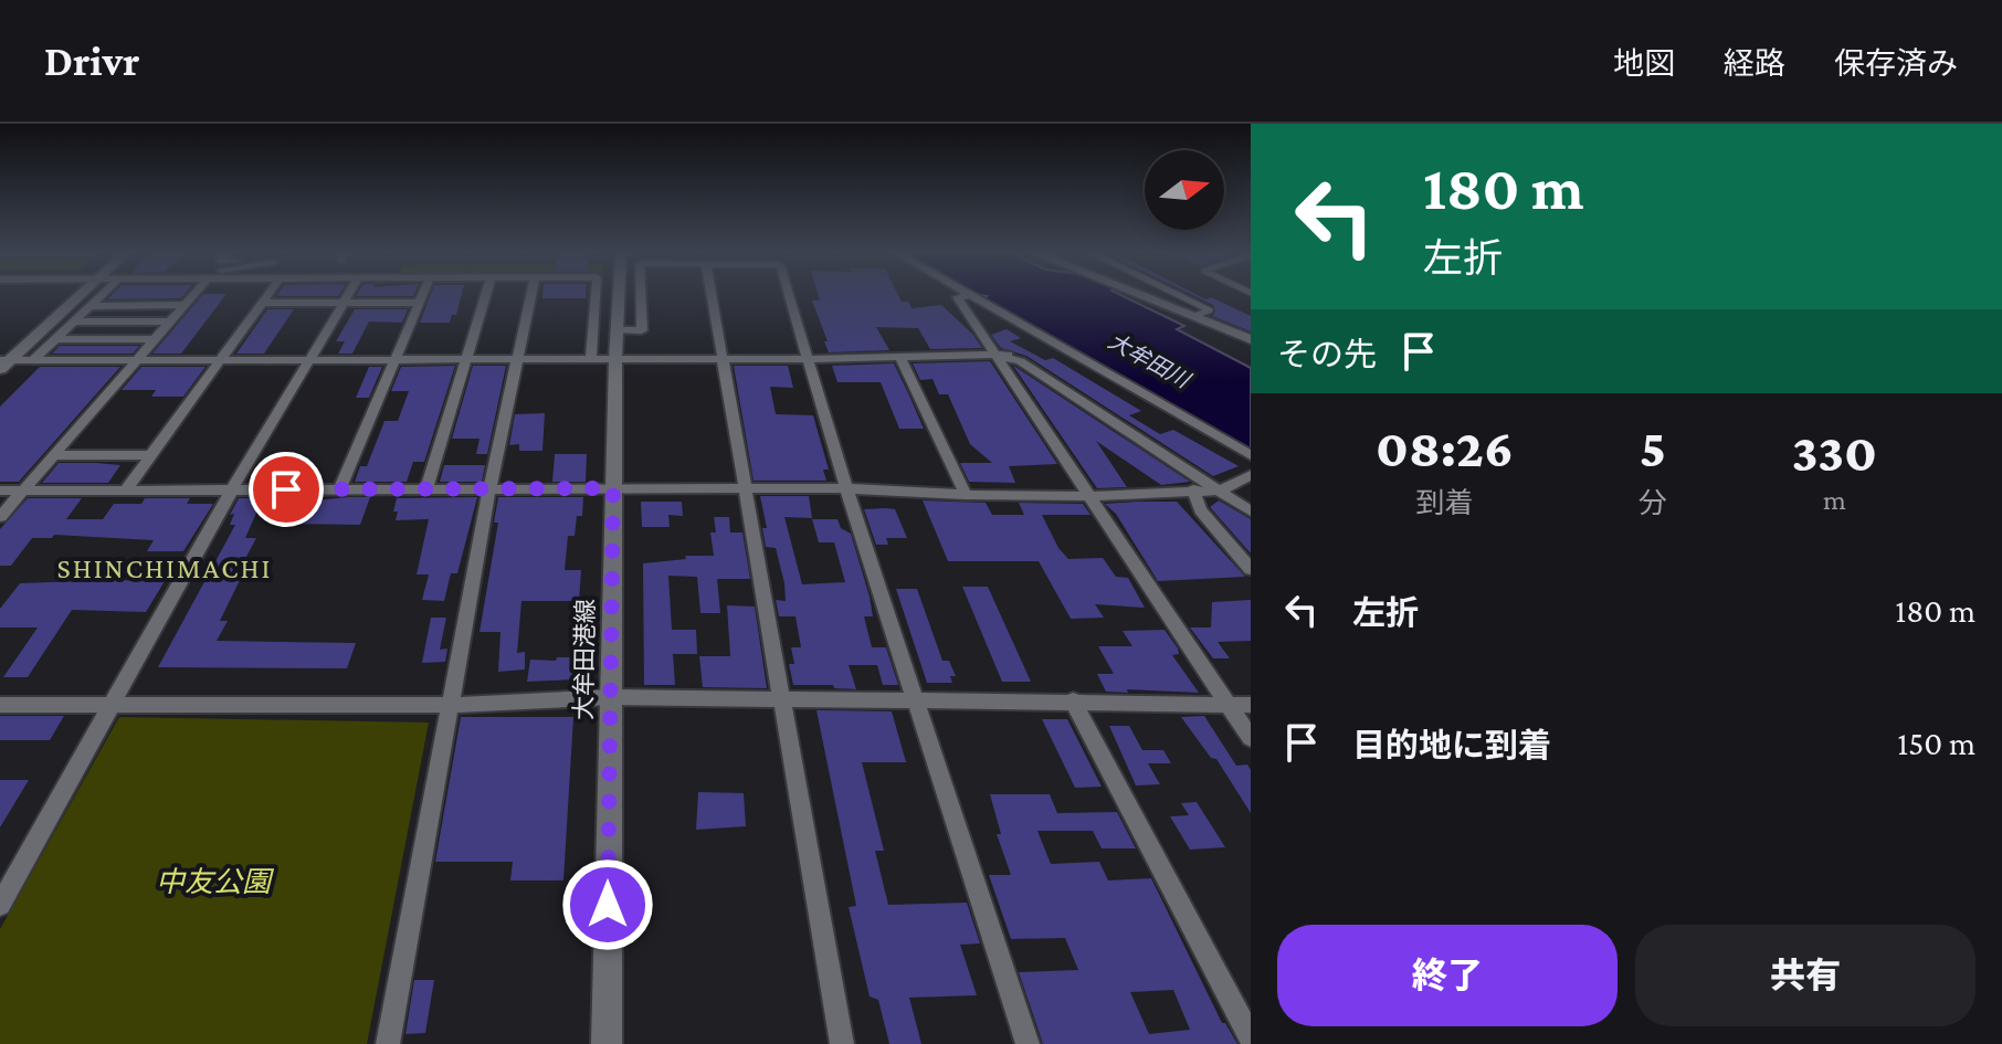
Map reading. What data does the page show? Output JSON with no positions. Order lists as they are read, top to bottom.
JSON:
{
  "streets": {
    "main road": ["大牟田港線"]
  },
  "districts": ["SHINCHIMACHI"],
  "water": ["大牟田川"],
  "parks": ["中友公園"],
  "north": "right",
  "page": {
    "header": "Drivr",
    "nav": ["地図", "経路", "保存済み"],
    "turn": ["180 m", "左折"],
    "then": "その先",
    "eta": [
      "08:26",
      "到着",
      "5",
      "分",
      "330",
      "m"
    ],
    "list": [
      {
        "name": "左折",
        "value": "180 m"
      },
      {
        "name": "目的地に到着",
        "value": "150 m"
      }
    ],
    "buttons": ["終了", "共有"]
  }
}
